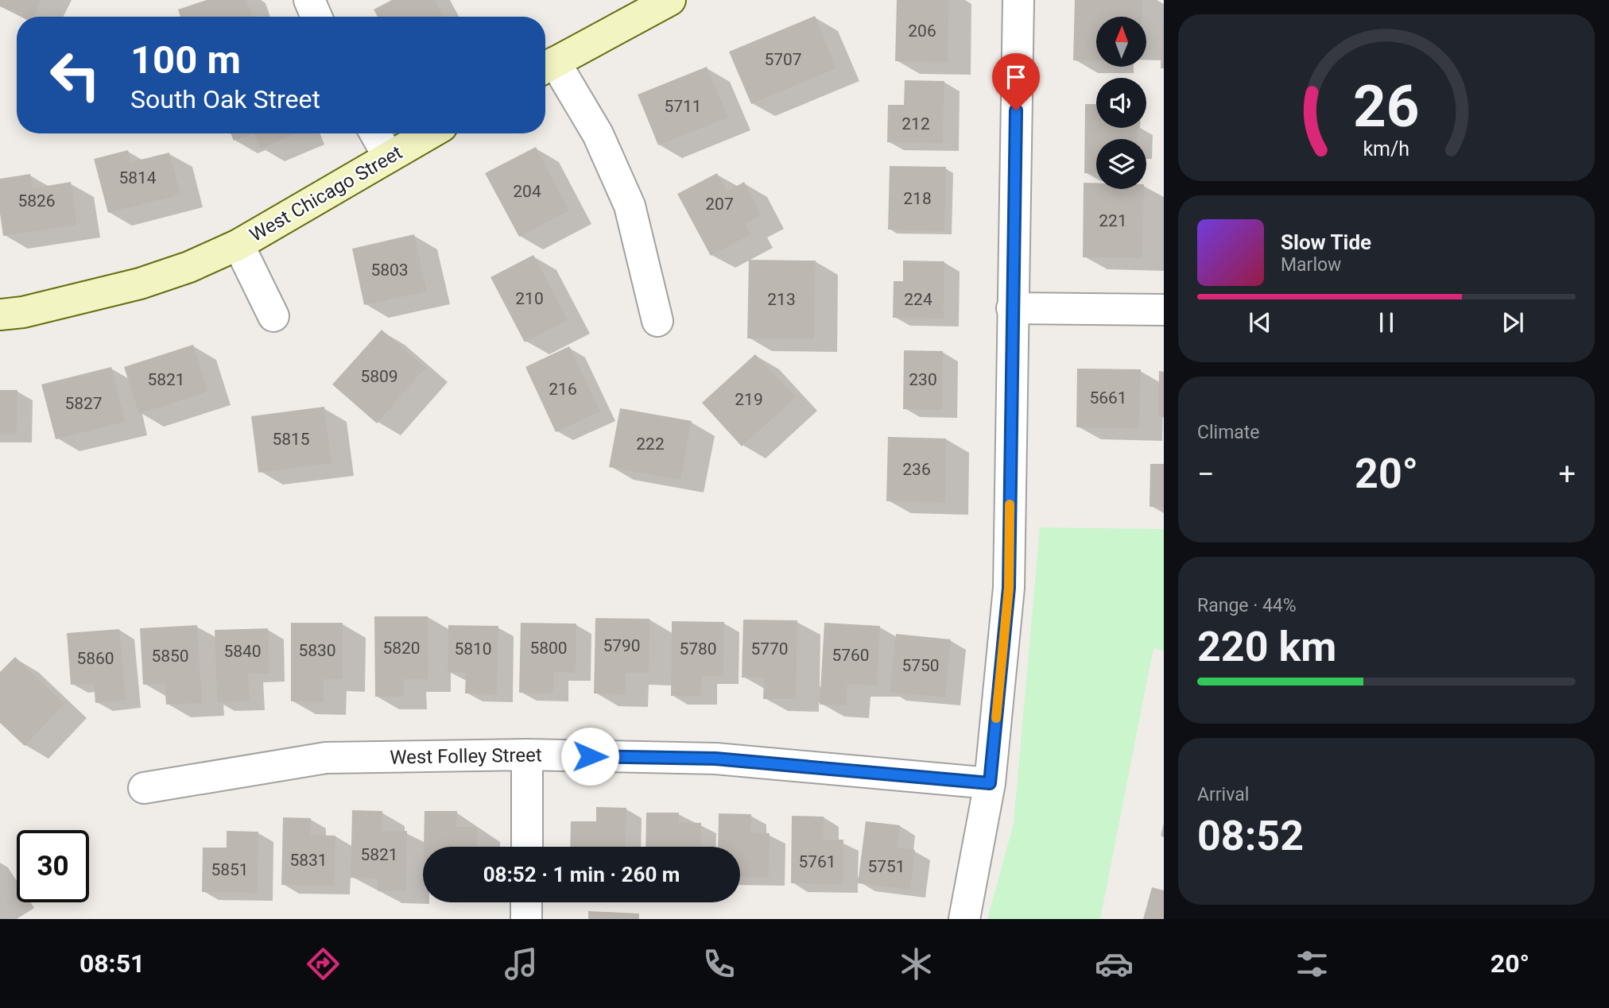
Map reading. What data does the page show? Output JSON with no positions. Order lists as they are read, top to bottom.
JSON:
{
  "streets": {
    "street": ["West Chicago Street", "West Folley Street"]
  },
  "house_numbers": [
    "206",
    "5707",
    "5711",
    "212",
    "5814",
    "204",
    "218",
    "5826",
    "207",
    "221",
    "5803",
    "210",
    "213",
    "224",
    "5809",
    "5821",
    "230",
    "216",
    "5661",
    "219",
    "5827",
    "5815",
    "222",
    "236",
    "5790",
    "5820",
    "5800",
    "5810",
    "5780",
    "5770",
    "5830",
    "5840",
    "5760",
    "5850",
    "5860",
    "5750",
    "5821",
    "5831",
    "5761",
    "5751",
    "5851"
  ],
  "north": "top",
  "page": {
    "turn": ["100 m", "South Oak Street"],
    "song": ["Slow Tide", "Marlow"],
    "tile": [
      "Climate",
      ["Range · 44%", "220 km"],
      ["Arrival", "08:52"]
    ],
    "heat": ["−", "20°", "+"],
    "limit": "30",
    "trip": "08:52 · 1 min · 260 m",
    "tabs": ["08:51", "20°"],
    "gauge": ["26", "km/h"]
  }
}
